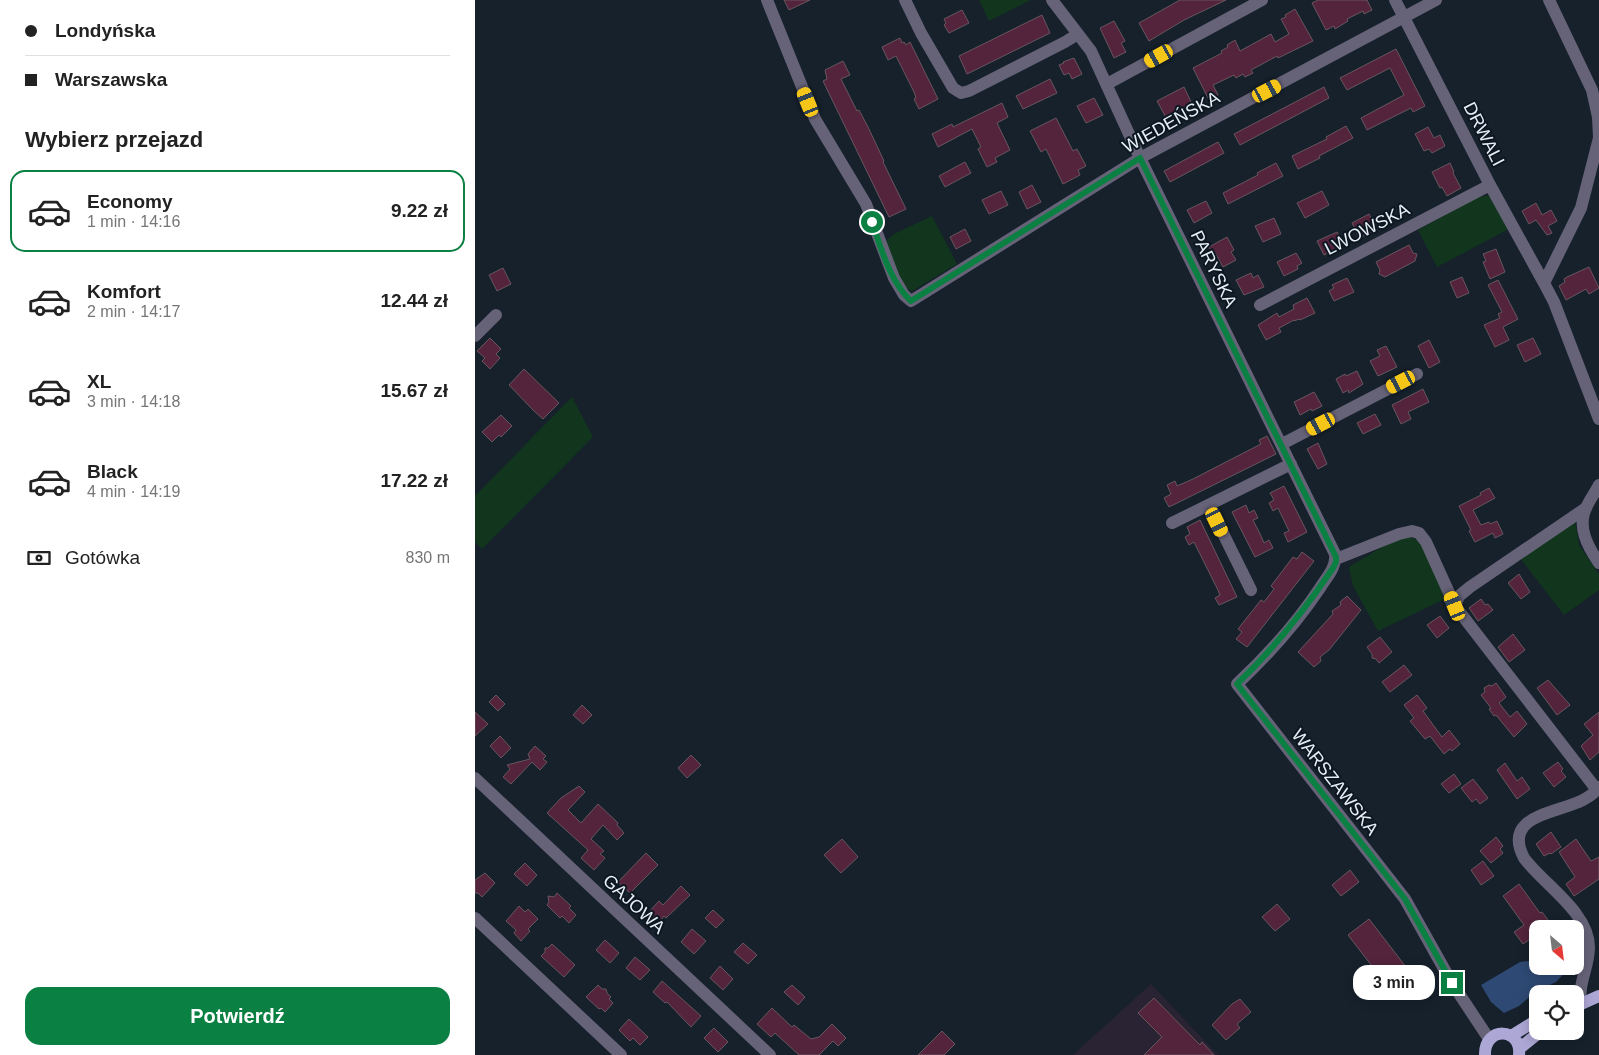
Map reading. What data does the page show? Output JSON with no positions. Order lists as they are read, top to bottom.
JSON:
{
  "streets": {
    "street": [
      "WIEDEŃSKA",
      "DRWALI",
      "LWOWSKA",
      "PARYSKA",
      "WARSZAWSKA",
      "GAJOWA"
    ]
  },
  "crossings": [
    ["WIEDEŃSKA", "DRWALI"],
    ["WIEDEŃSKA", "PARYSKA"],
    ["DRWALI", "LWOWSKA"],
    ["PARYSKA", "WARSZAWSKA"]
  ],
  "north": "bottom right",
  "page": {
    "banner": ["Londyńska", "Warszawska"],
    "heading": "Wybierz przejazd",
    "list": [
      {
        "name": "Economy",
        "note": "1 min · 14:16",
        "value": "9.22 zł"
      },
      {
        "name": "Komfort",
        "note": "2 min · 14:17",
        "value": "12.44 zł"
      },
      {
        "name": "XL",
        "note": "3 min · 14:18",
        "value": "15.67 zł"
      },
      {
        "name": "Black",
        "note": "4 min · 14:19",
        "value": "17.22 zł"
      }
    ],
    "pay": ["Gotówka", "830 m"],
    "bubble": "3 min",
    "buttons": "Potwierdź"
  }
}
